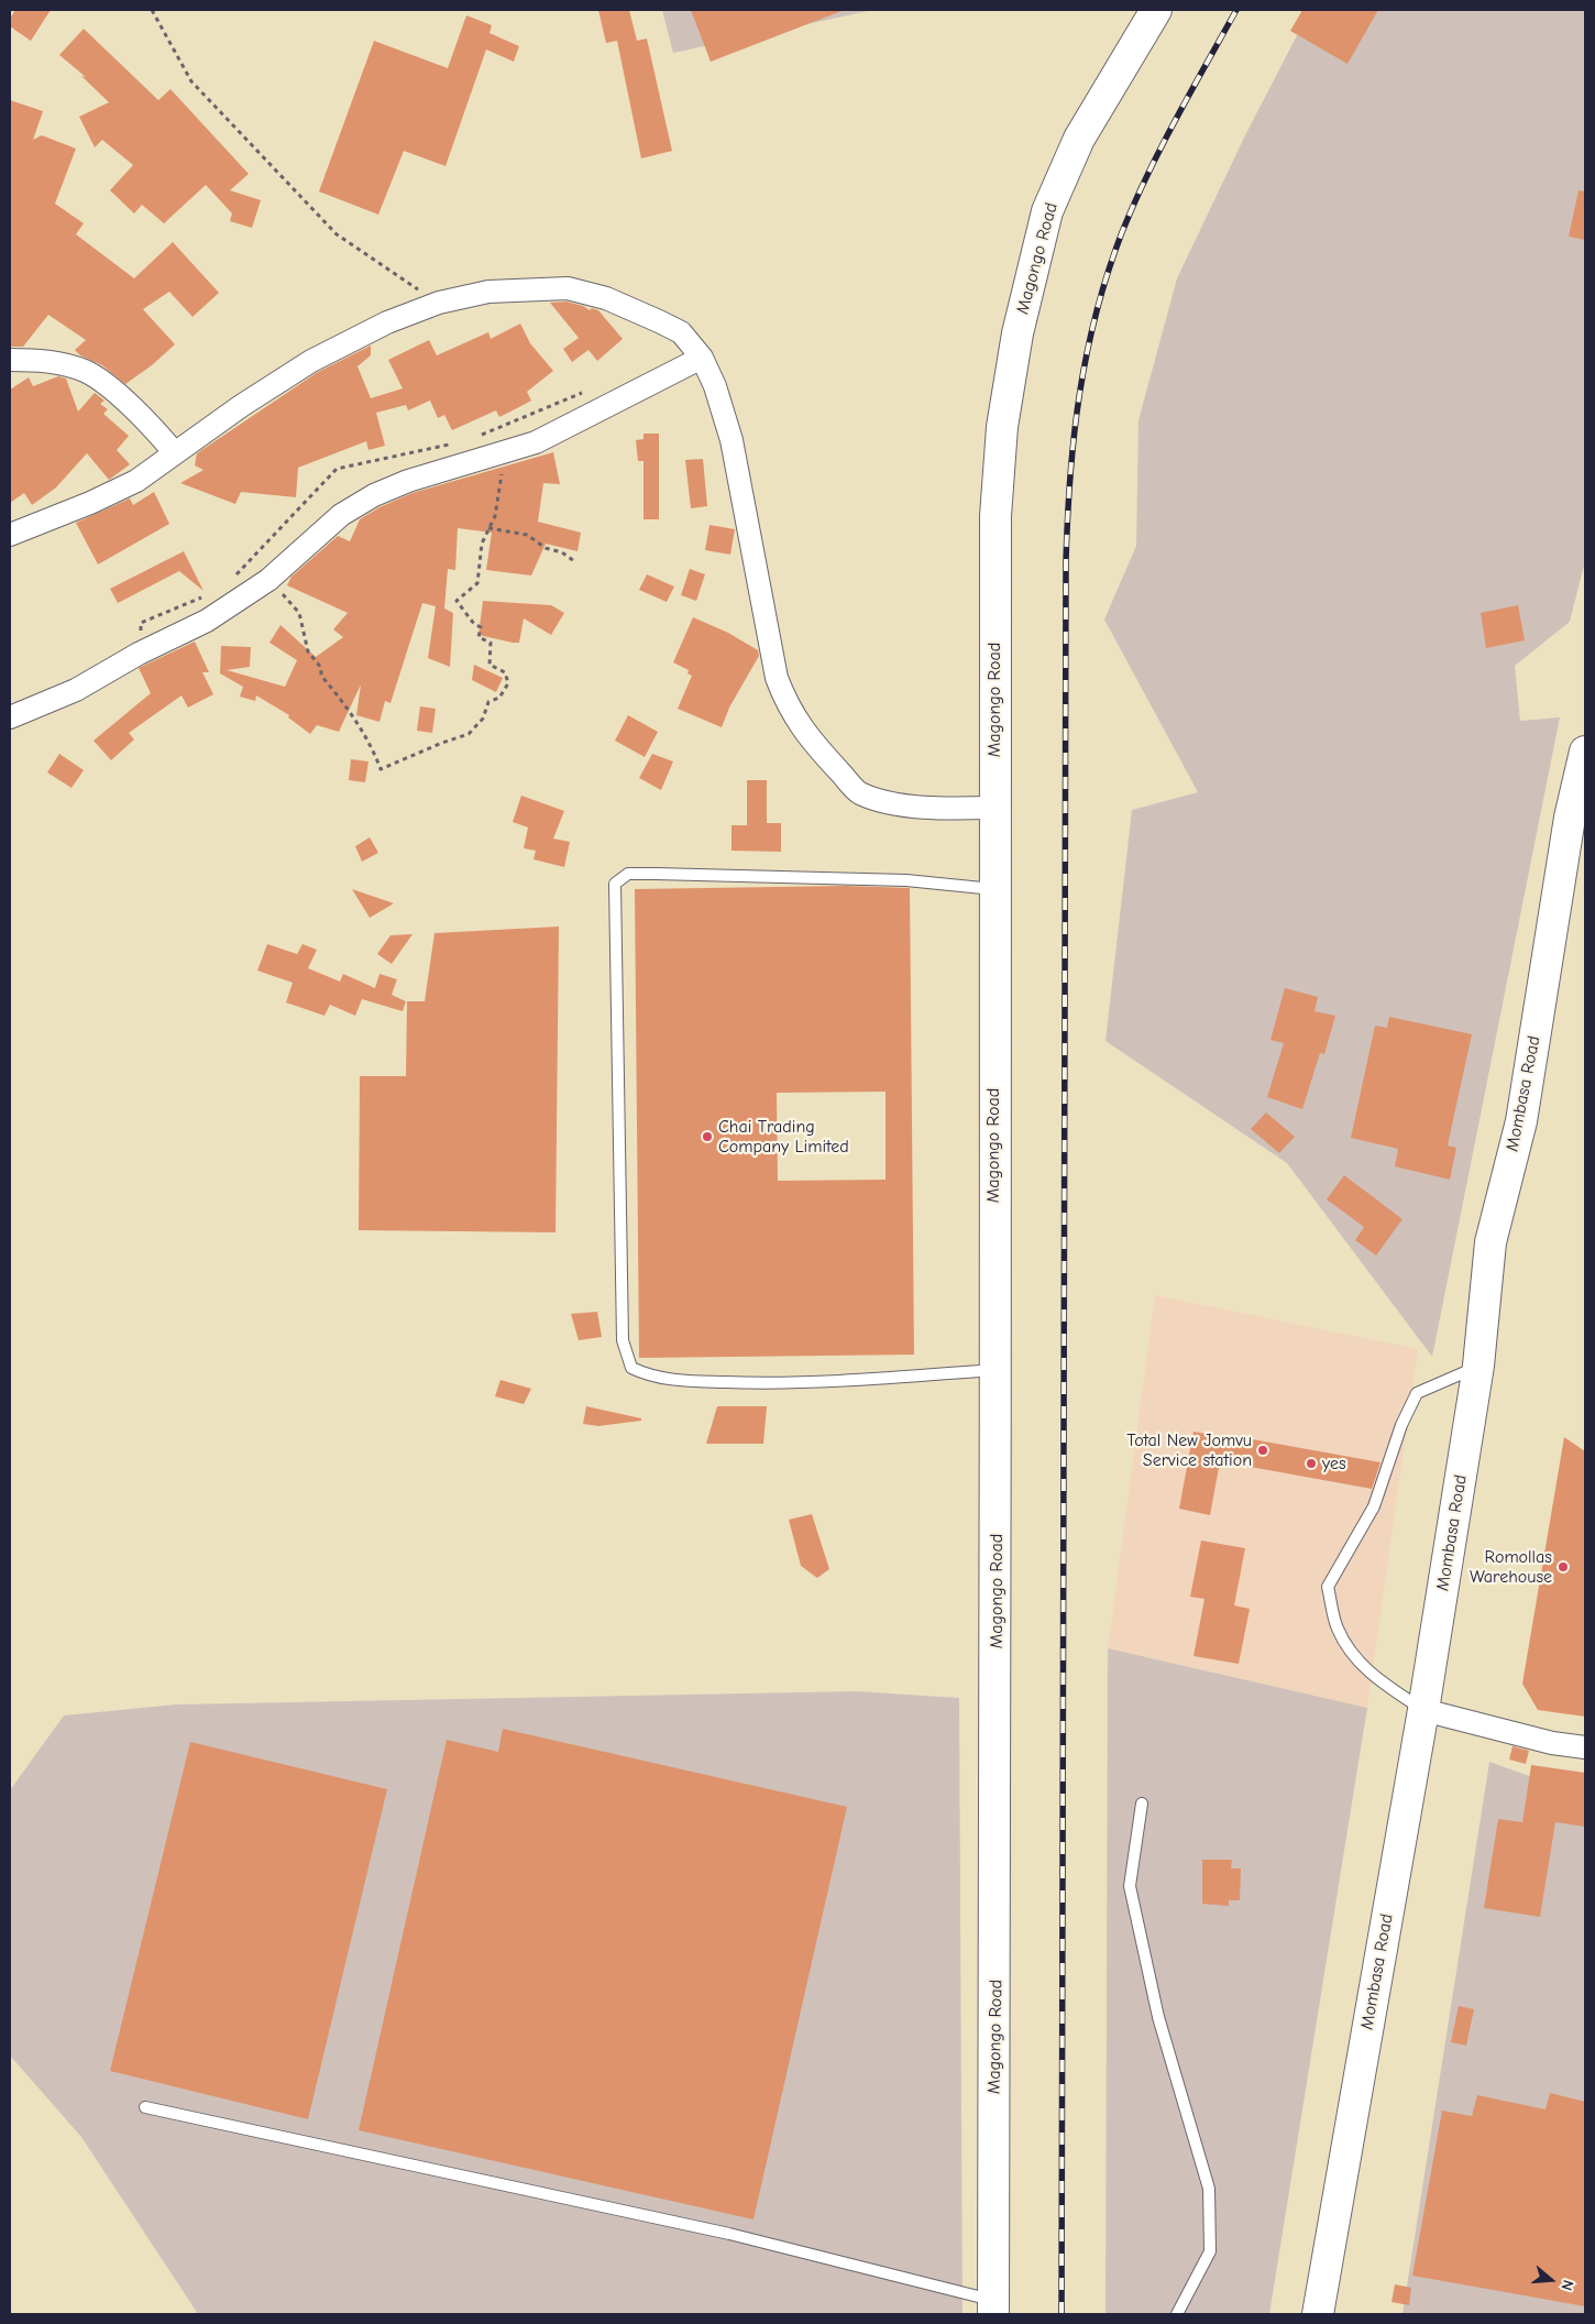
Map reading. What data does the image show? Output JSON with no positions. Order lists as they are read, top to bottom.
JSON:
{
  "streets": {
    "main road": ["Magongo Road", "Mombasa Road"]
  },
  "places": [
    "Chai Trading Company Limited",
    "Total New Jomvu Service station",
    "yes",
    "Romollas Warehouse"
  ],
  "north": "right"
}
